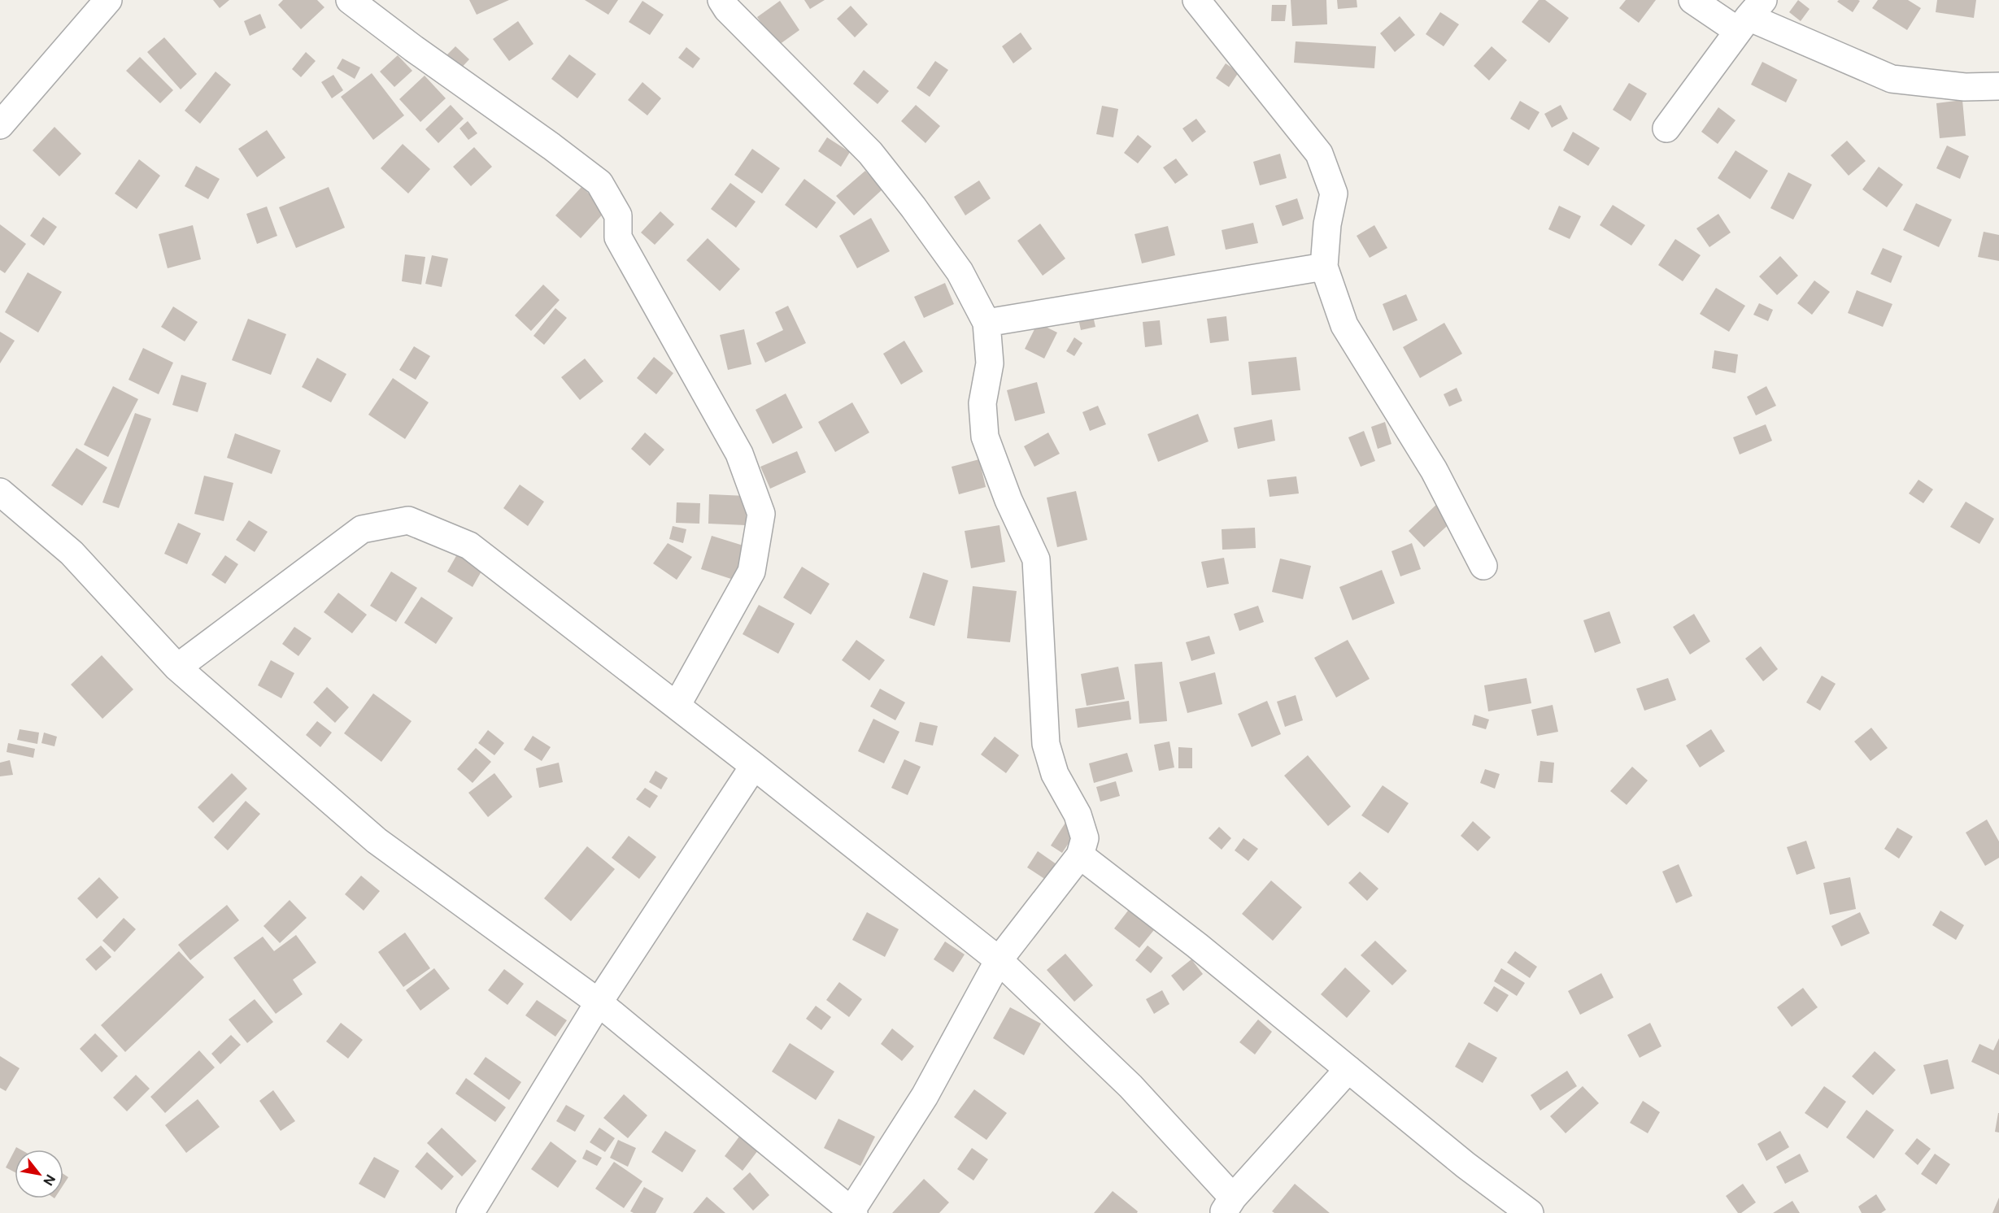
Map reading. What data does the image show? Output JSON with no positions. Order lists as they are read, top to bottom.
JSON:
{
  "north": "bottom right"
}
